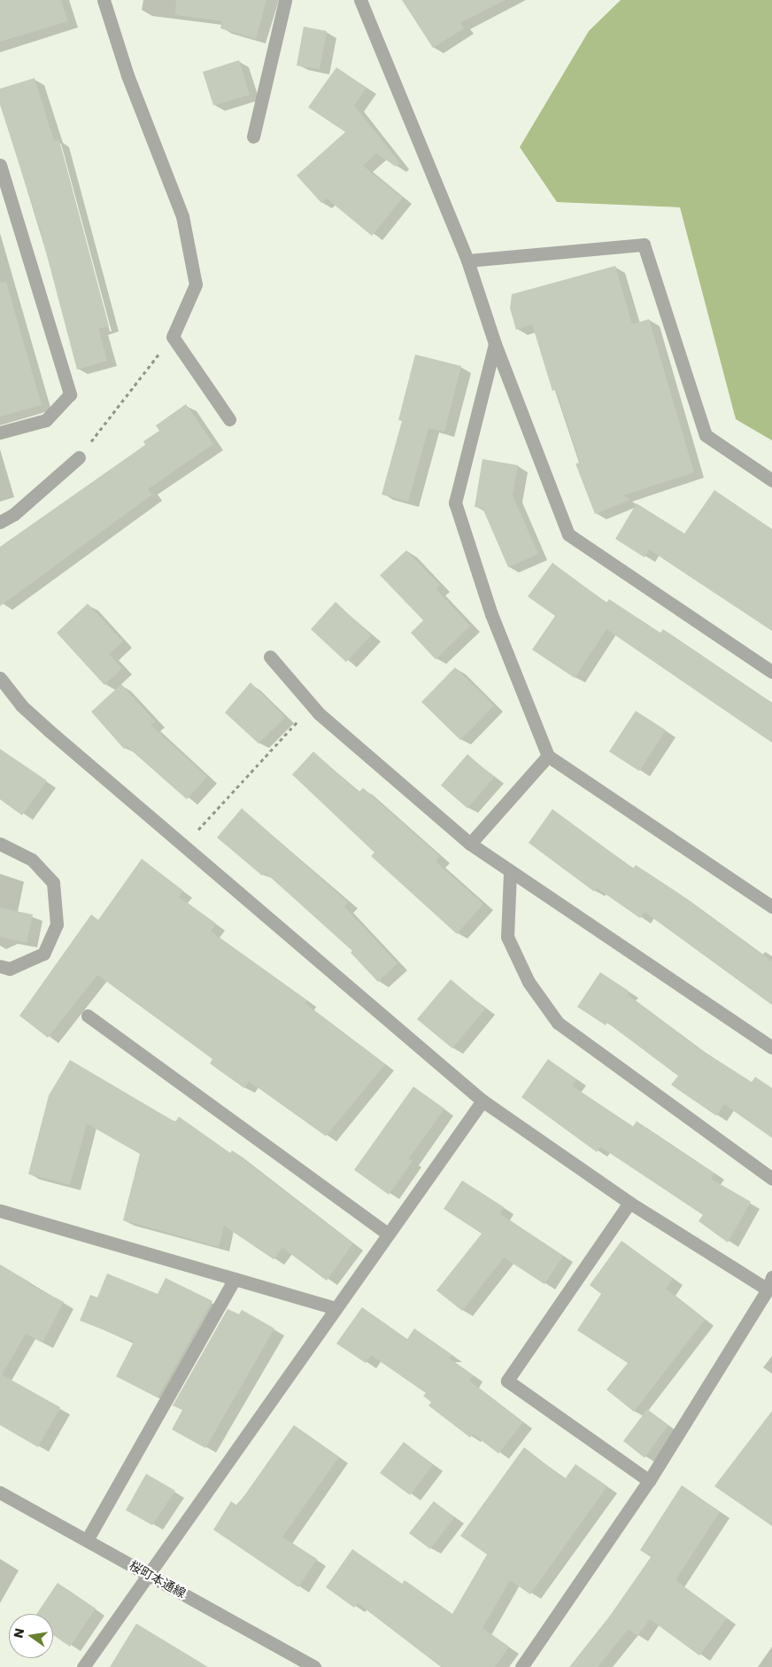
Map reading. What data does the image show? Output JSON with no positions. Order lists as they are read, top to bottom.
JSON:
{
  "streets": {
    "street": ["桜町本通線"]
  },
  "north": "left"
}
